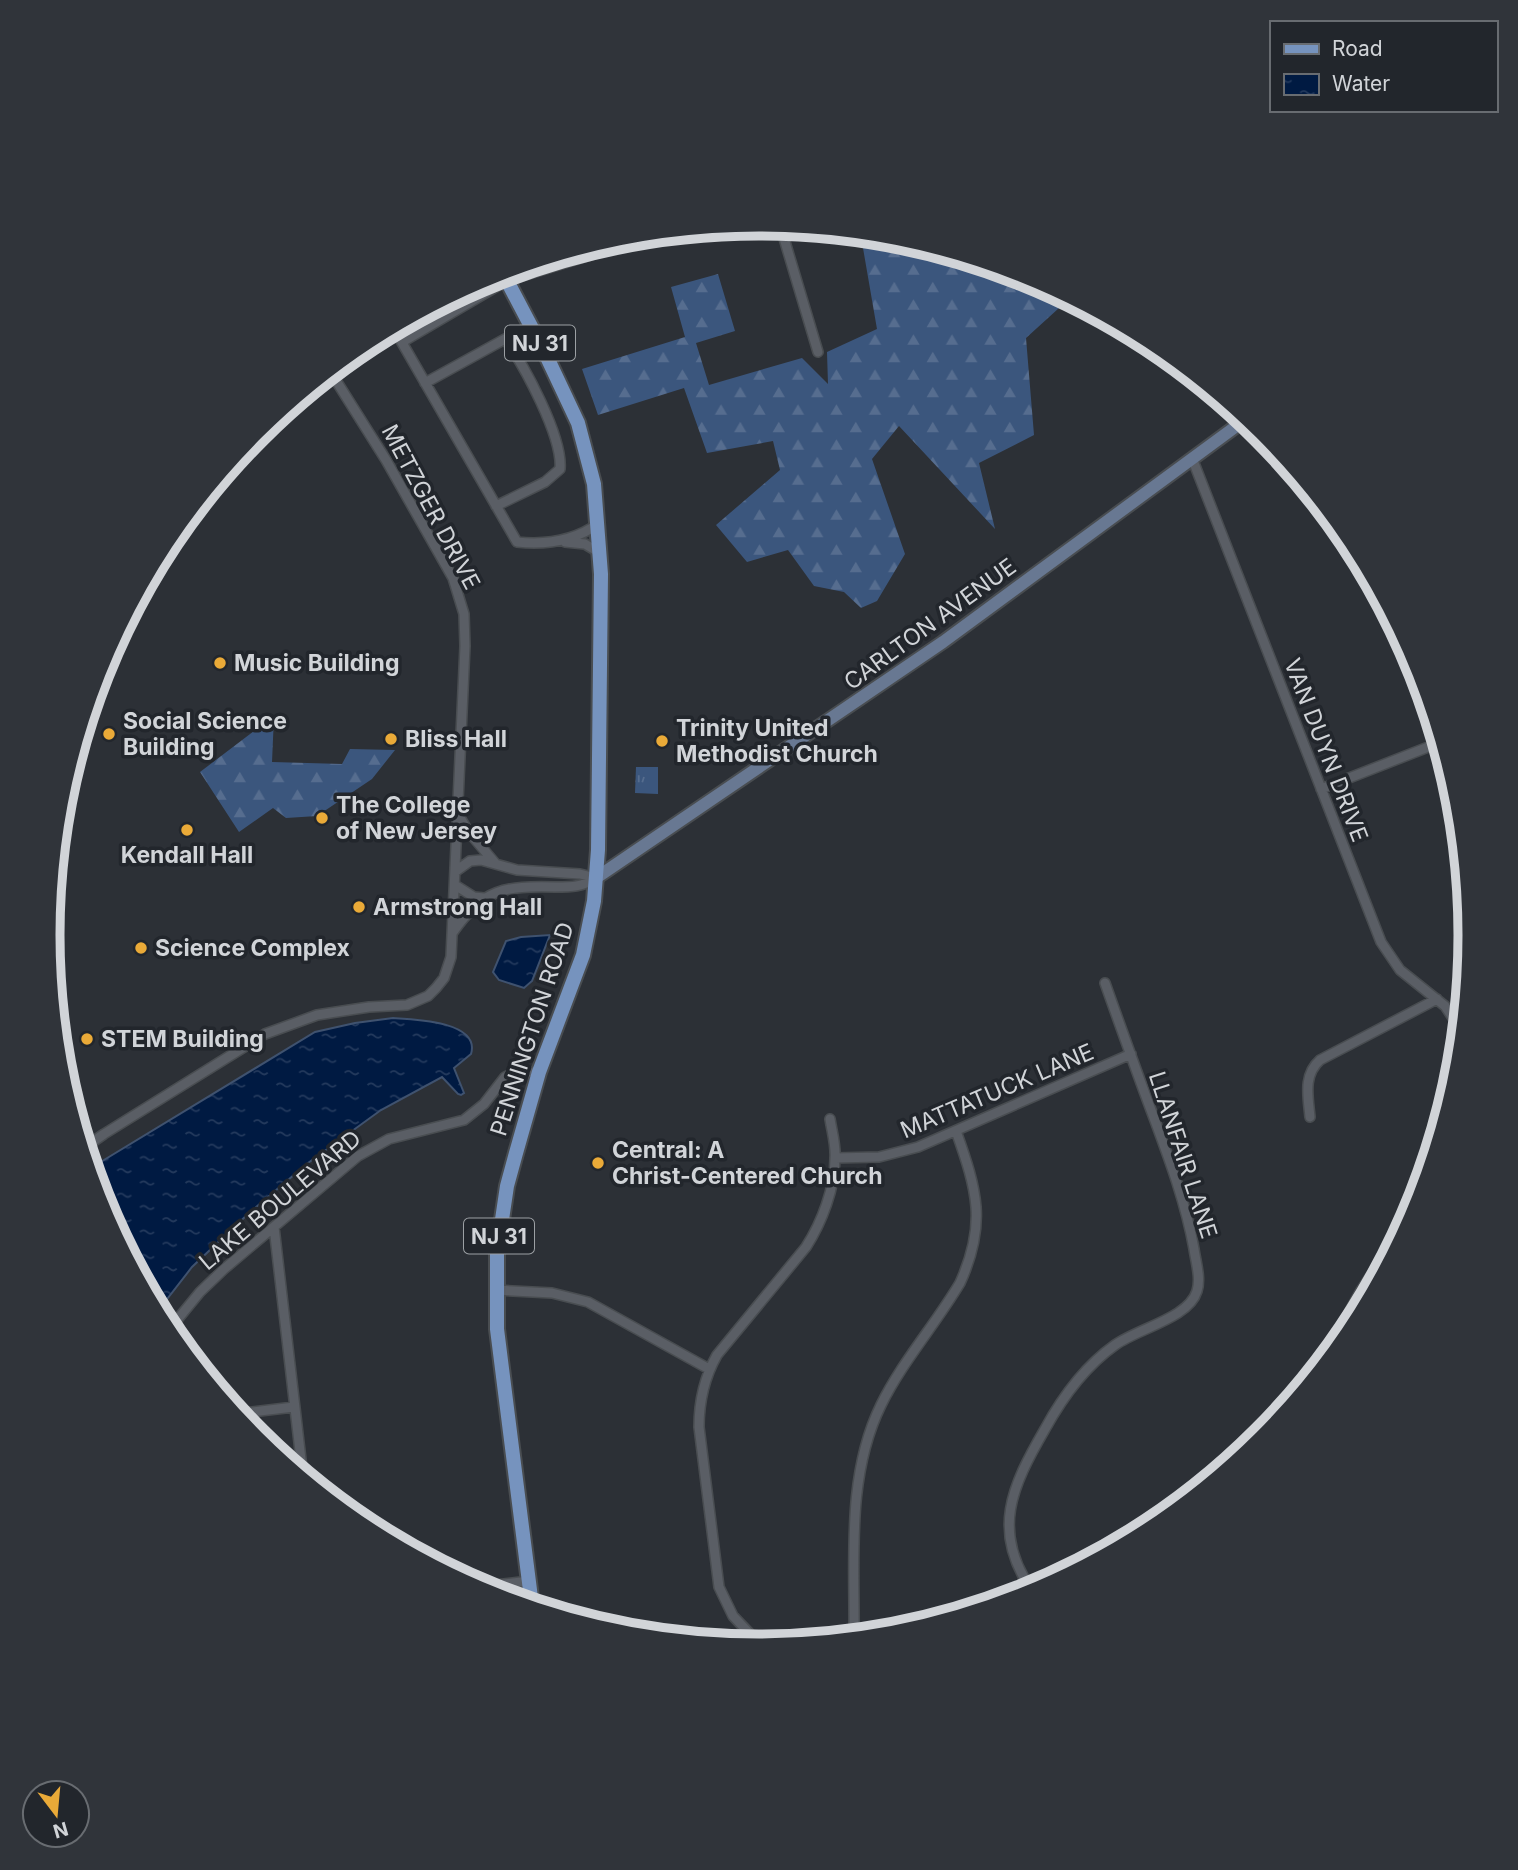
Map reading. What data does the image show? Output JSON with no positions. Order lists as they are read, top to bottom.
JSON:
{
  "streets": {
    "main road": ["NJ 31", "PENNINGTON ROAD"],
    "street": [
      "METZGER DRIVE",
      "CARLTON AVENUE",
      "VAN DUYN DRIVE",
      "MATTATUCK LANE",
      "LLANFAIR LANE",
      "LAKE BOULEVARD"
    ]
  },
  "crossings": [
    ["CARLTON AVENUE", "VAN DUYN DRIVE"],
    ["CARLTON AVENUE", "PENNINGTON ROAD"],
    ["PENNINGTON ROAD", "LAKE BOULEVARD"],
    ["MATTATUCK LANE", "LLANFAIR LANE"]
  ],
  "places": [
    "Music Building",
    "Social Science Building",
    "Bliss Hall",
    "Trinity United Methodist Church",
    "The College of New Jersey",
    "Kendall Hall",
    "Armstrong Hall",
    "Science Complex",
    "STEM Building",
    "Central: A Christ-Centered Church"
  ],
  "legend": ["Road", "Water"],
  "north": "bottom"
}
